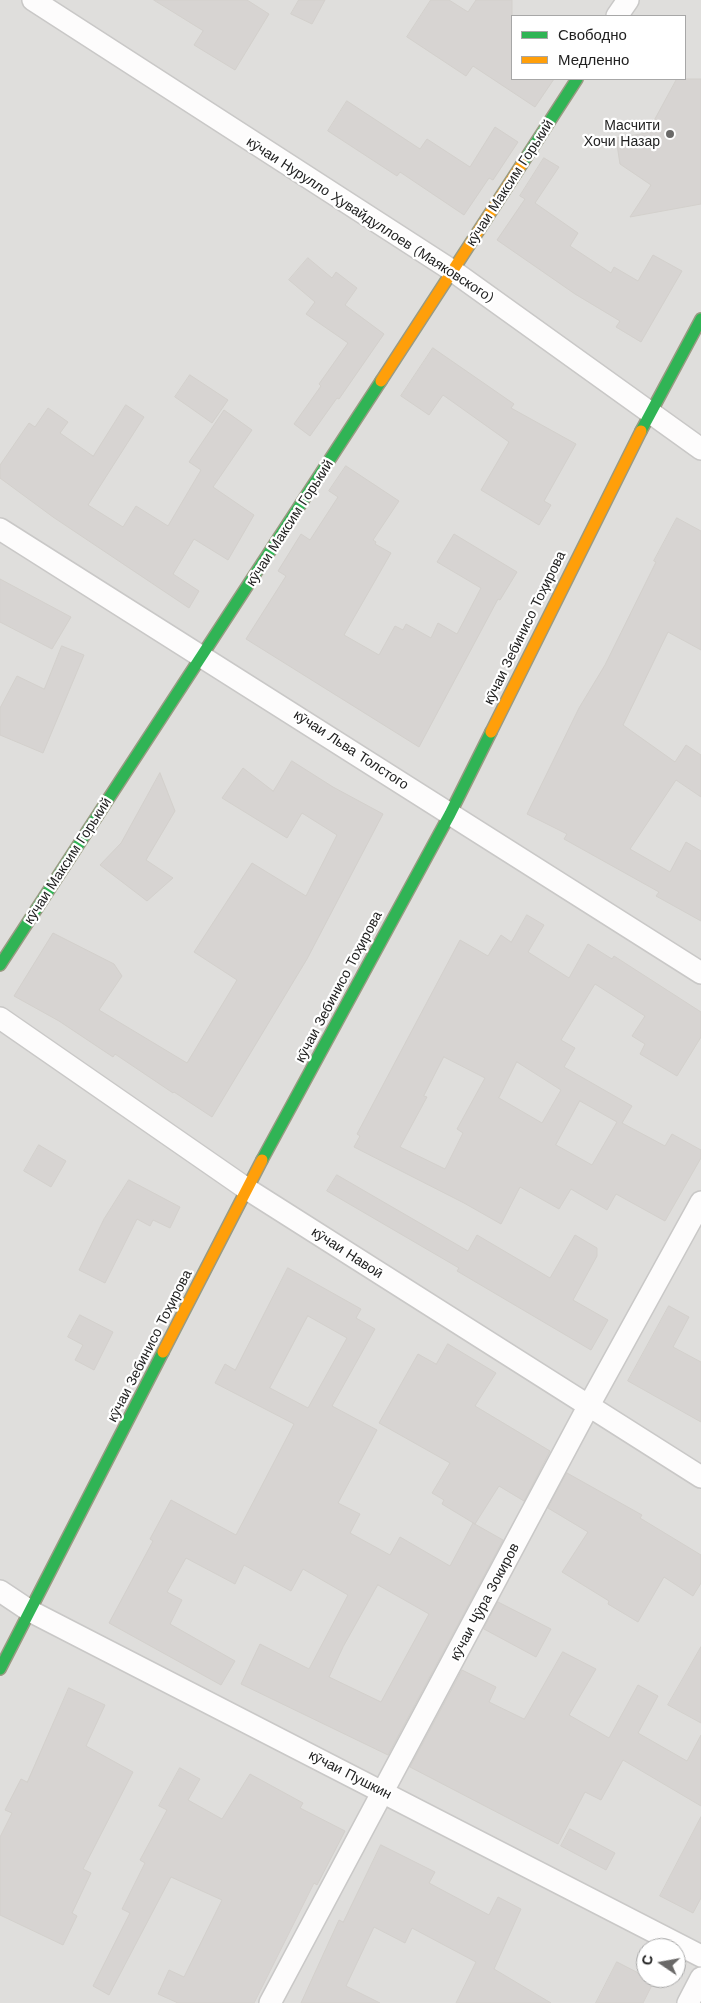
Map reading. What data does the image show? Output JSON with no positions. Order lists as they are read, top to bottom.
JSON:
{
  "streets": {
    "main road": ["кӯчаи Максим Горький", "кӯчаи Зебинисо Тоҳирова"],
    "street": [
      "кӯчаи Нурулло Ҳувайдуллоев (Маяковского)",
      "кӯчаи Льва Толстого",
      "кӯчаи Навоӣ",
      "кӯчаи Ҷӯра Зокиров",
      "кӯчаи Пушкин"
    ]
  },
  "crossings": [
    ["кӯчаи Максим Горький", "кӯчаи Нурулло Ҳувайдуллоев (Маяковского)"],
    ["кӯчаи Максим Горький", "кӯчаи Льва Толстого"],
    ["кӯчаи Нурулло Ҳувайдуллоев (Маяковского)", "кӯчаи Зебинисо Тоҳирова"],
    ["кӯчаи Зебинисо Тоҳирова", "кӯчаи Льва Толстого"],
    ["кӯчаи Зебинисо Тоҳирова", "кӯчаи Навоӣ"],
    ["кӯчаи Зебинисо Тоҳирова", "кӯчаи Пушкин"],
    ["кӯчаи Навоӣ", "кӯчаи Ҷӯра Зокиров"],
    ["кӯчаи Ҷӯра Зокиров", "кӯчаи Пушкин"]
  ],
  "places": ["Масчити Хочи Назар"],
  "legend": ["Свободно", "Медленно"],
  "north": "left"
}
